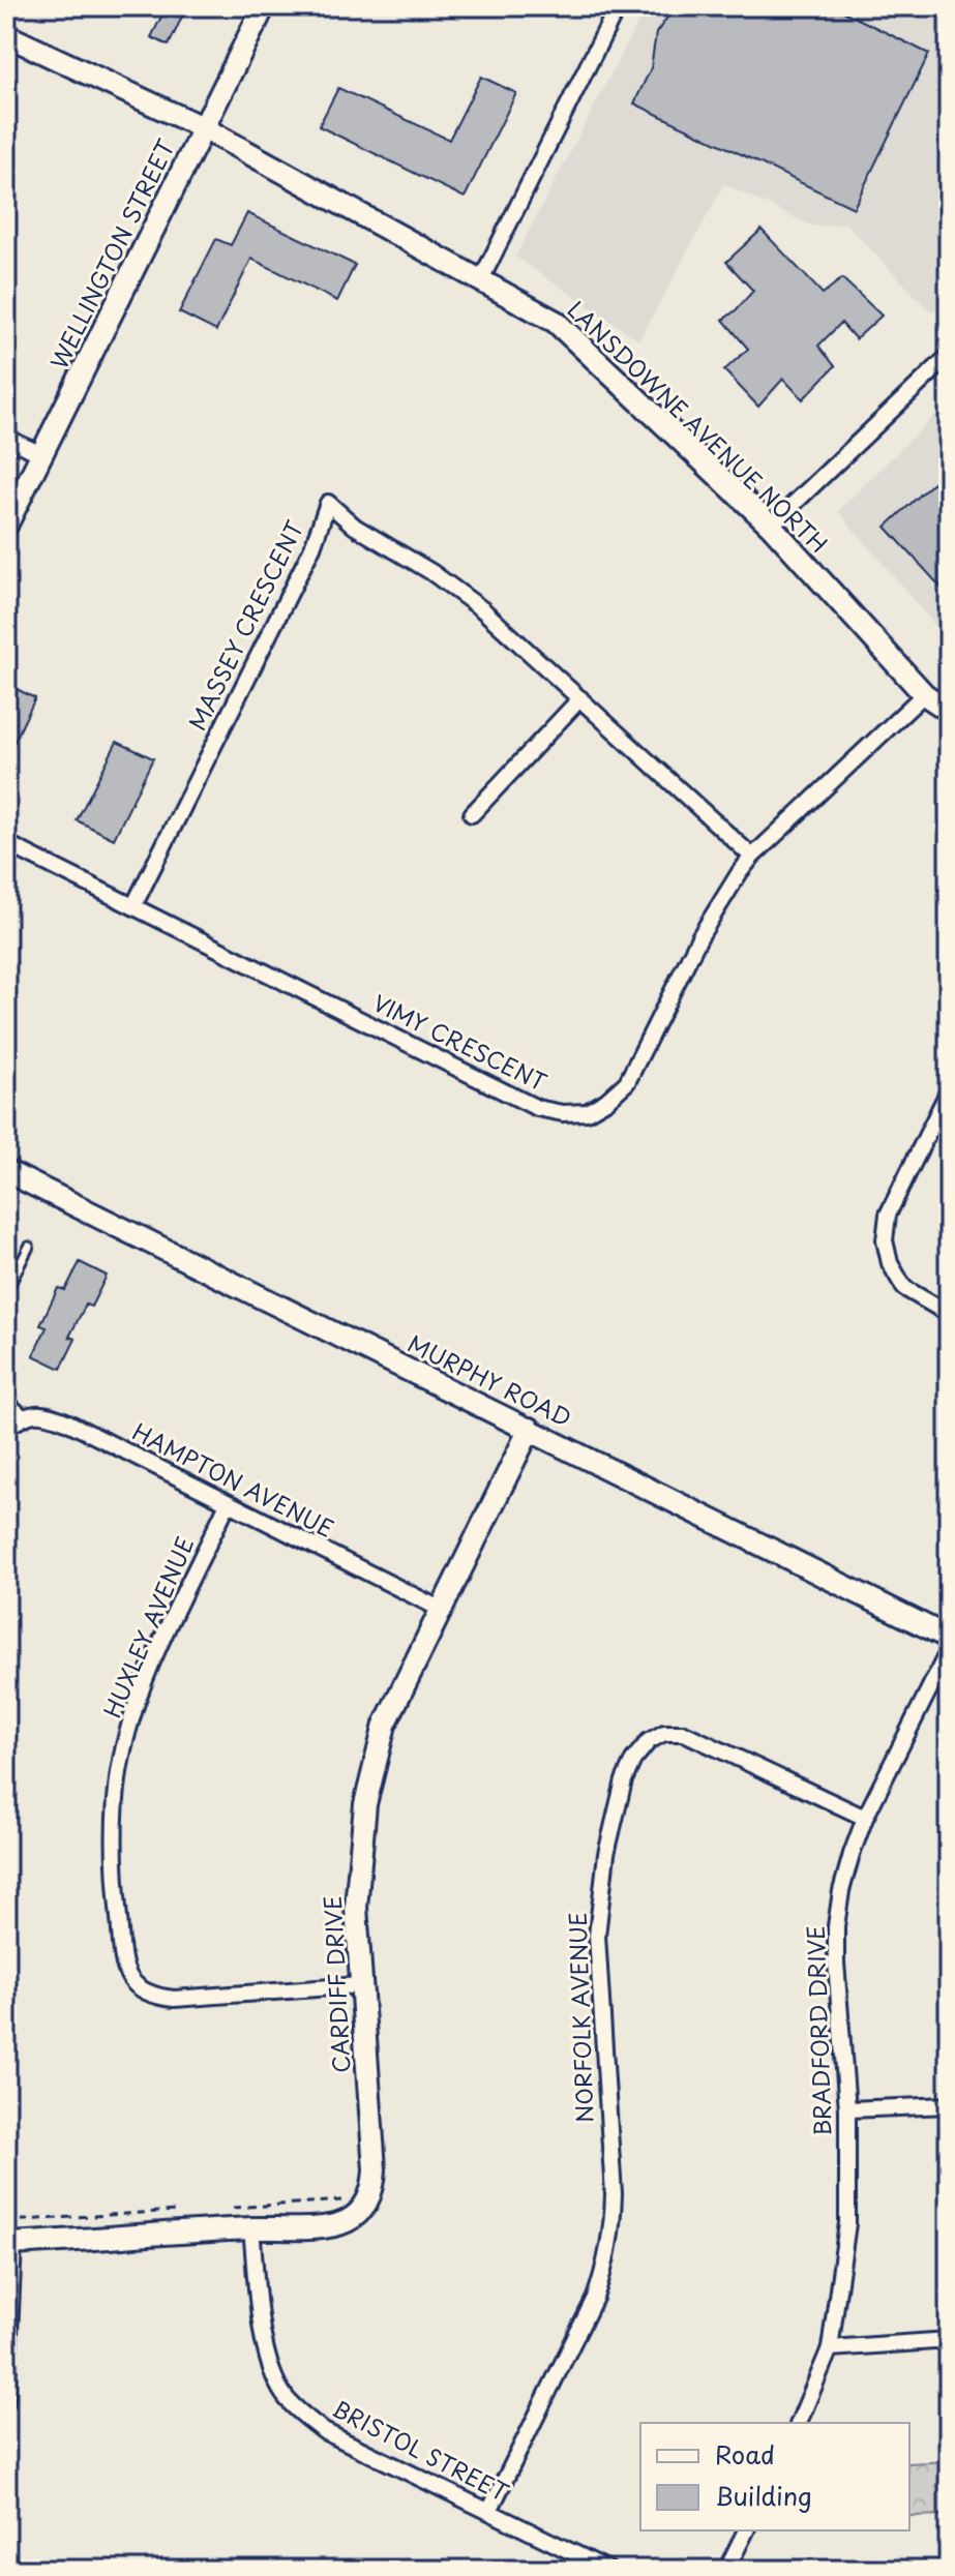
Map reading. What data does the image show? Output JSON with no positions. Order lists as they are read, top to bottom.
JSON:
{
  "streets": {
    "street": [
      "WELLINGTON STREET",
      "LANSDOWNE AVENUE NORTH",
      "MASSEY CRESCENT",
      "VIMY CRESCENT",
      "MURPHY ROAD",
      "HAMPTON AVENUE",
      "HUXLEY AVENUE",
      "CARDIFF DRIVE",
      "NORFOLK AVENUE",
      "BRADFORD DRIVE",
      "BRISTOL STREET"
    ]
  },
  "crossings": [
    ["WELLINGTON STREET", "LANSDOWNE AVENUE NORTH"],
    ["LANSDOWNE AVENUE NORTH", "VIMY CRESCENT"],
    ["MASSEY CRESCENT", "VIMY CRESCENT"],
    ["MURPHY ROAD", "CARDIFF DRIVE"],
    ["HAMPTON AVENUE", "HUXLEY AVENUE"],
    ["HAMPTON AVENUE", "CARDIFF DRIVE"],
    ["HUXLEY AVENUE", "CARDIFF DRIVE"],
    ["CARDIFF DRIVE", "BRISTOL STREET"],
    ["NORFOLK AVENUE", "BRADFORD DRIVE"],
    ["NORFOLK AVENUE", "BRISTOL STREET"]
  ],
  "legend": ["Road", "Building"]
}
